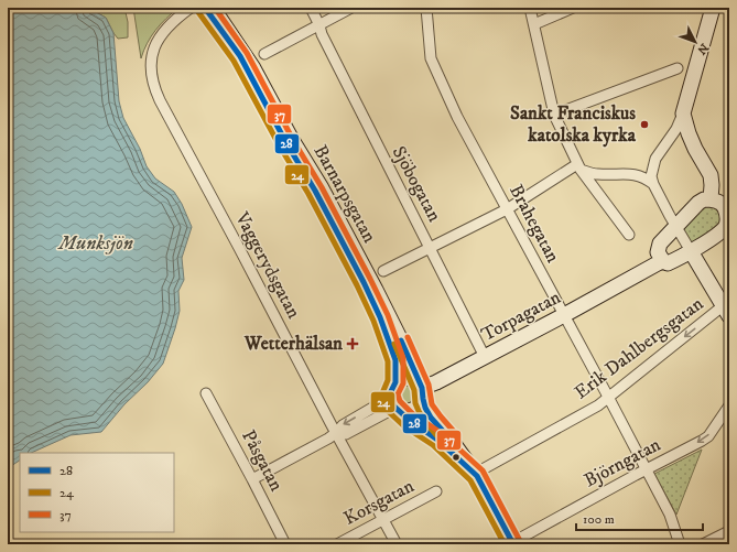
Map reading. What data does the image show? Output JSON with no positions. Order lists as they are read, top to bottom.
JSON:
{
  "streets": {
    "main road": ["Barnarpsgatan", "Torpagatan"],
    "street": [
      "Sjöbogatan",
      "Brahegatan",
      "Vaggerydsgatan",
      "Erik Dahlbergsgatan",
      "Påsgatan",
      "Björngatan",
      "Korsgatan"
    ]
  },
  "crossings": [
    ["Sjöbogatan", "Torpagatan"],
    ["Barnarpsgatan", "Torpagatan"],
    ["Barnarpsgatan", "Erik Dahlbergsgatan"],
    ["Barnarpsgatan", "Björngatan"],
    ["Brahegatan", "Torpagatan"],
    ["Brahegatan", "Erik Dahlbergsgatan"],
    ["Brahegatan", "Björngatan"],
    ["Vaggerydsgatan", "Korsgatan"]
  ],
  "one_way": ["Erik Dahlbergsgatan", "Björngatan"],
  "water": ["Munksjön"],
  "places": {
    "other": ["Sankt Franciskus katolska kyrka"],
    "health": ["Wetterhälsan"]
  },
  "lines": ["transit line 28", "transit line 37", "transit line 24"],
  "legend": ["28", "24", "37"],
  "scale_bar": "100 m",
  "north": "bottom right"
}
